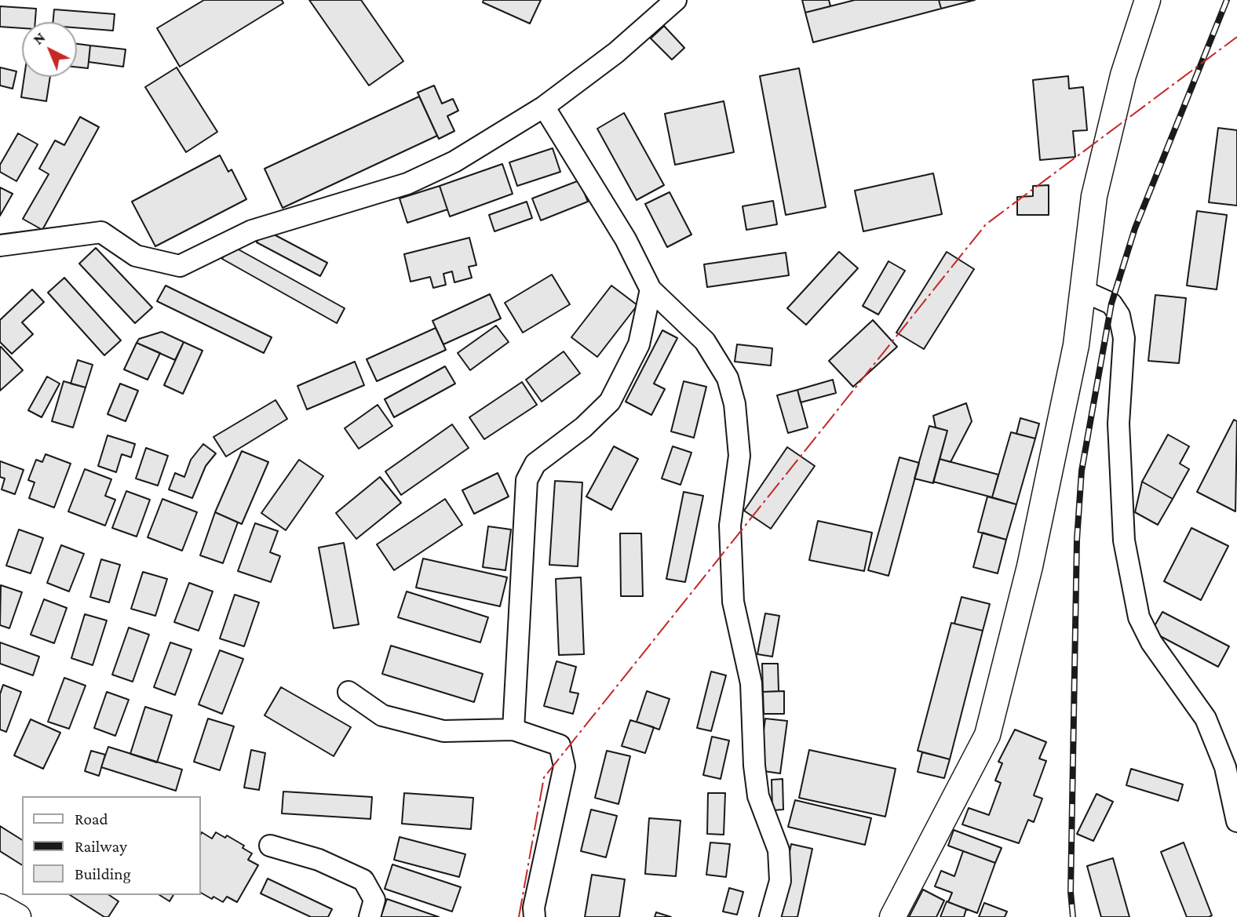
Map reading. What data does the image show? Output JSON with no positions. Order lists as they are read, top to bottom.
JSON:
{
  "legend": ["Road", "Railway", "Building"],
  "north": "top left"
}
